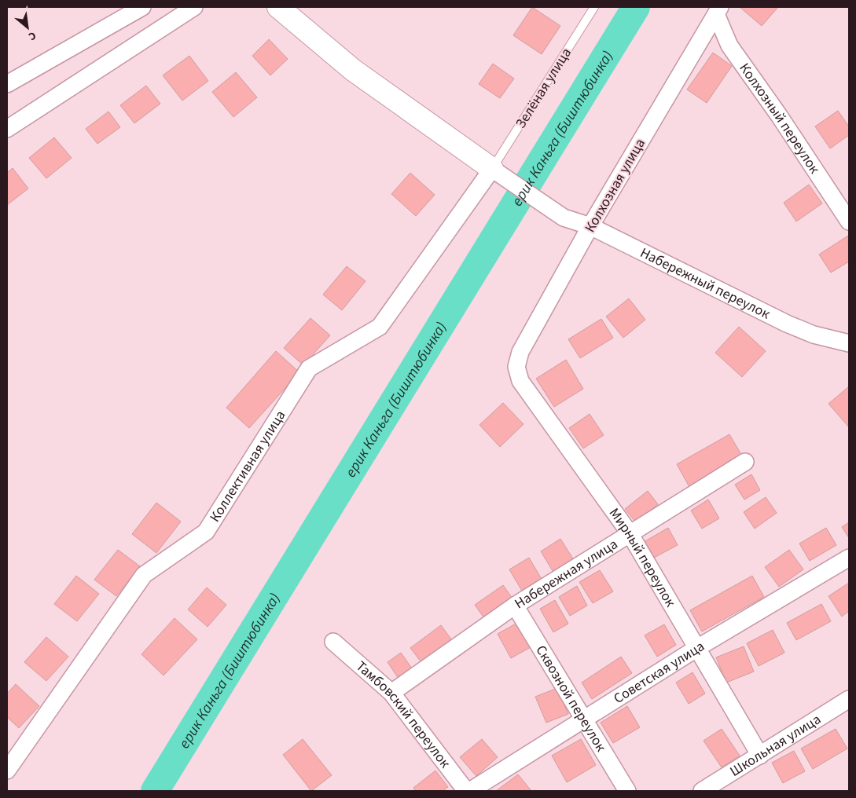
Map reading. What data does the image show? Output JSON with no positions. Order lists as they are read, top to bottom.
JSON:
{
  "streets": {
    "street": [
      "Колхозный переулок",
      "Колхозная улица",
      "Набережный переулок",
      "Коллективная улица",
      "Мирный переулок",
      "Набережная улица",
      "Советская улица",
      "Сквозной переулок",
      "Тамбовский переулок",
      "Школьная улица"
    ],
    "lane": ["Зелёная улица"]
  },
  "crossings": [
    ["Зелёная улица", "Набережный переулок"],
    ["Зелёная улица", "Коллективная улица"],
    ["Колхозный переулок", "Колхозная улица"],
    ["Колхозная улица", "Набережный переулок"],
    ["Колхозная улица", "Мирный переулок"],
    ["Набережный переулок", "Коллективная улица"],
    ["Мирный переулок", "Набережная улица"],
    ["Мирный переулок", "Советская улица"],
    ["Мирный переулок", "Школьная улица"],
    ["Набережная улица", "Сквозной переулок"],
    ["Набережная улица", "Тамбовский переулок"],
    ["Советская улица", "Сквозной переулок"]
  ],
  "water": ["ерик Каньга (Биштюбинка)"],
  "north": "bottom right"
}
